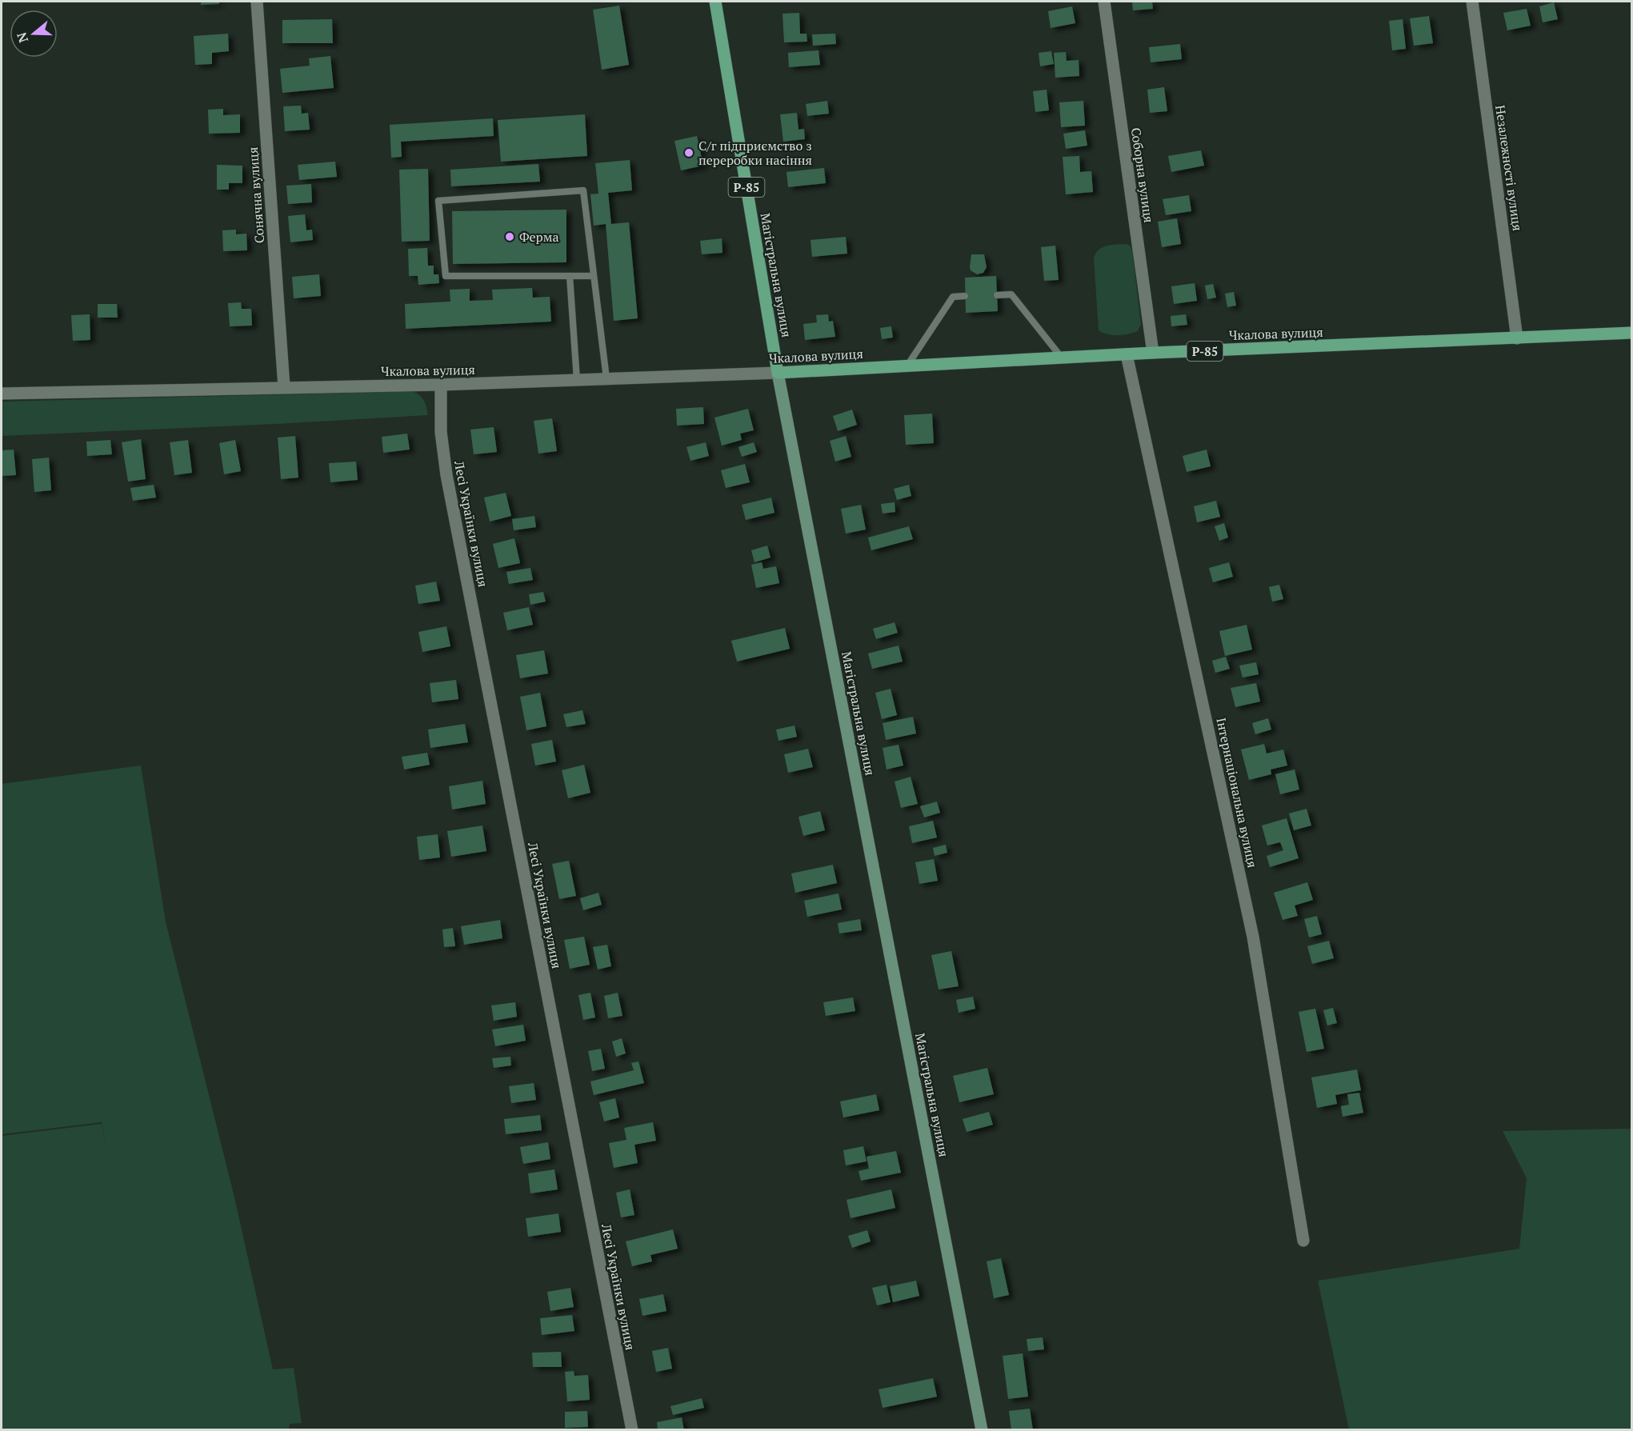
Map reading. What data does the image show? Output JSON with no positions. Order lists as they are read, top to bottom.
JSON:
{
  "streets": {
    "main road": ["Р-85", "Магістральна вулиця", "Чкалова вулиця"],
    "street": [
      "Незалежності вулиця",
      "Соборна вулиця",
      "Сонячна вулиця",
      "Лесі Українки вулиця",
      "Інтернаціональна вулиця"
    ]
  },
  "crossings": [
    ["Незалежності вулиця", "Чкалова вулиця"],
    ["Соборна вулиця", "Чкалова вулиця"],
    ["Сонячна вулиця", "Чкалова вулиця"],
    ["Магістральна вулиця", "Чкалова вулиця"],
    ["Чкалова вулиця", "Лесі Українки вулиця"],
    ["Чкалова вулиця", "Інтернаціональна вулиця"]
  ],
  "places": ["С/г підприємство з переробки насіння", "Ферма"],
  "north": "left"
}
